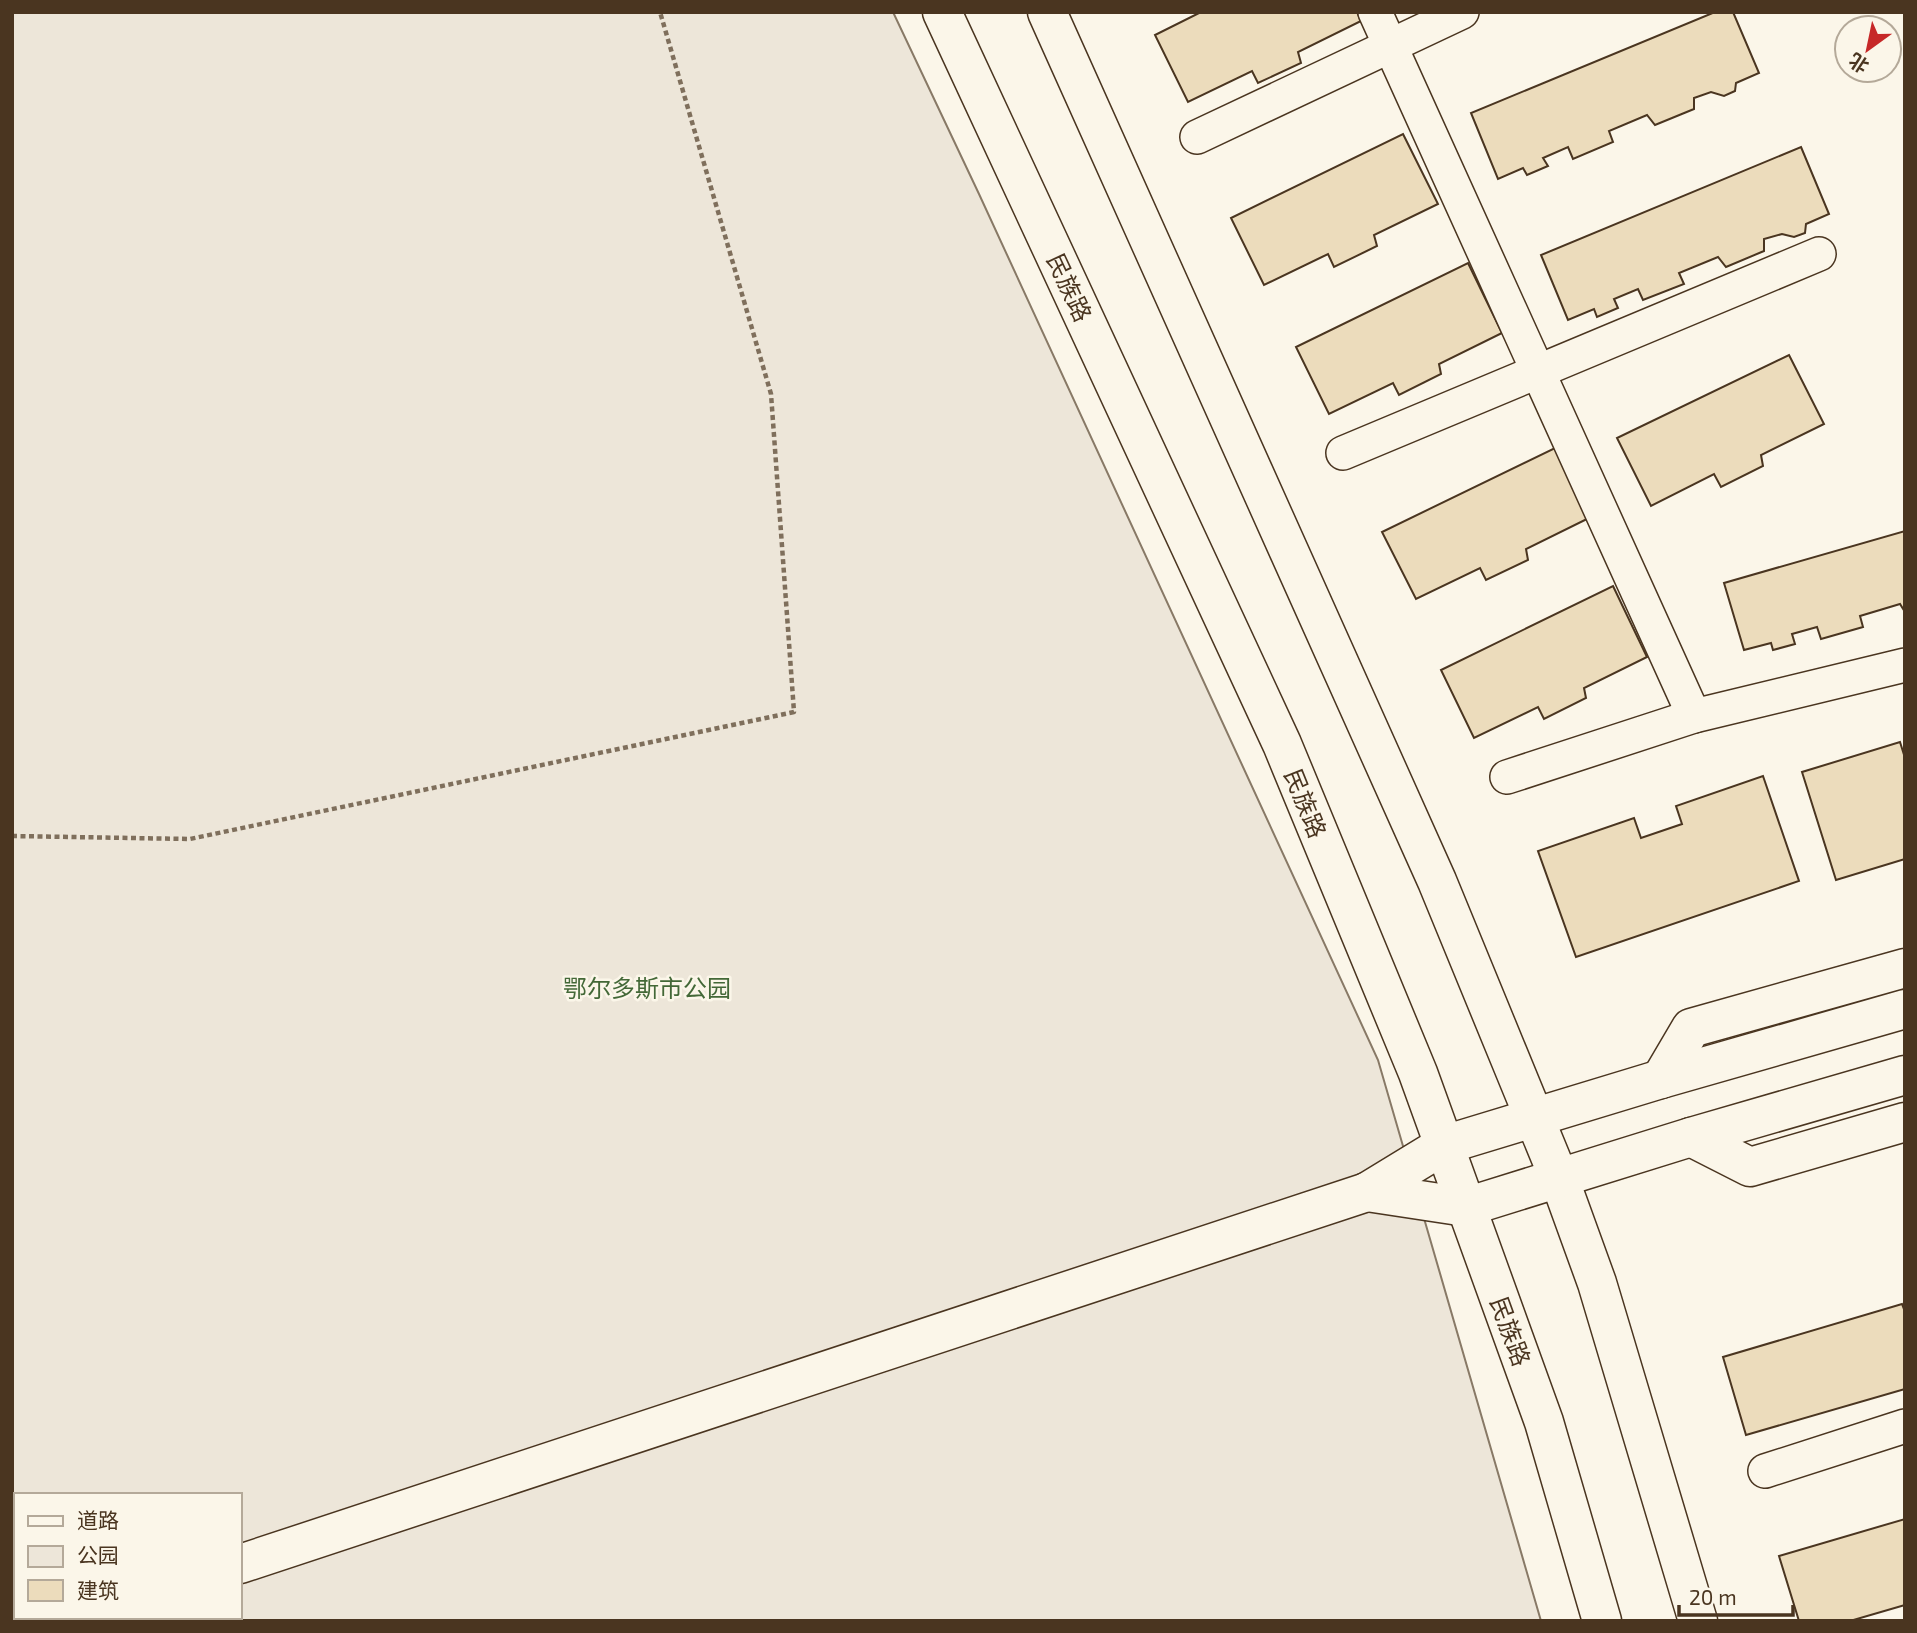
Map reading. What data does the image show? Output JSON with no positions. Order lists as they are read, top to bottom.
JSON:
{
  "streets": {
    "street": ["民族路"]
  },
  "parks": ["鄂尔多斯市公园"],
  "legend": ["道路", "公园", "建筑"],
  "scale_bar": "20 m",
  "north": "bottom left"
}
